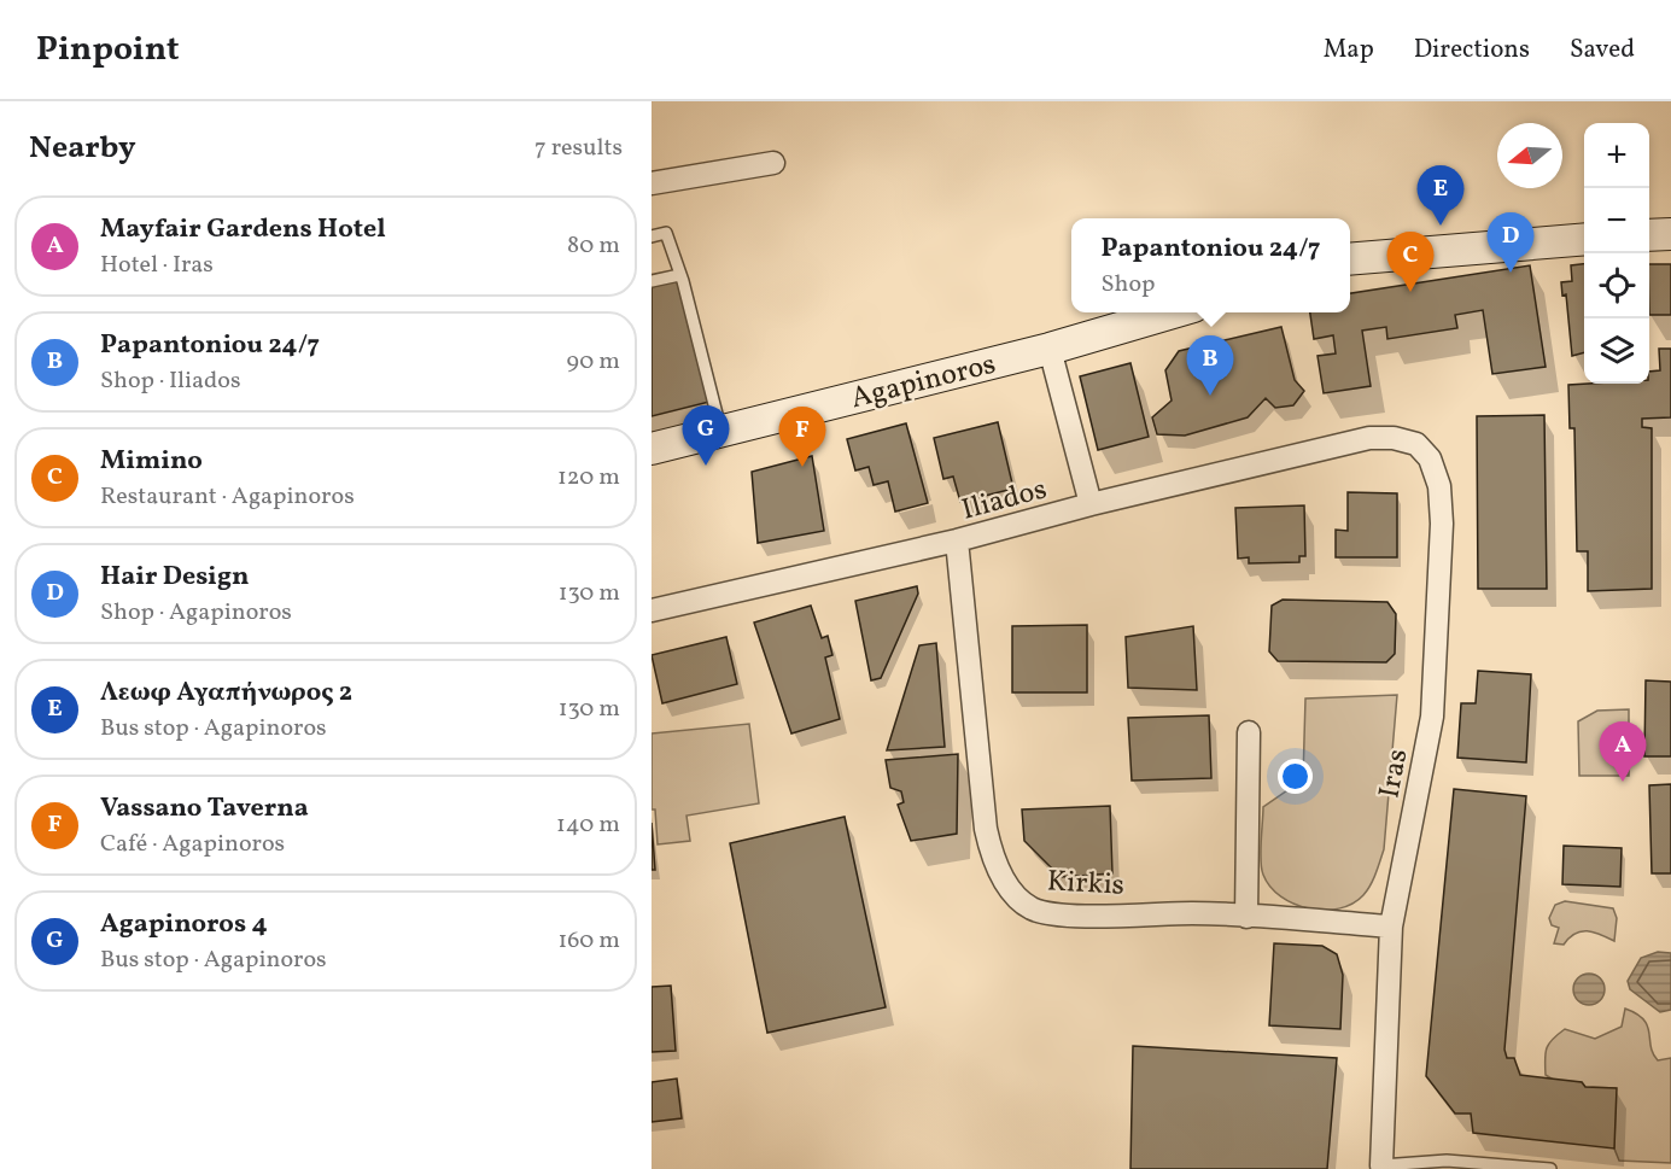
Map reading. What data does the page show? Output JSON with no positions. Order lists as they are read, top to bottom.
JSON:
{
  "streets": {
    "main road": ["Agapinoros"],
    "street": ["Iliados", "Iras", "Kirkis"]
  },
  "crossings": [
    ["Iliados", "Iras"],
    ["Iliados", "Kirkis"],
    ["Iras", "Kirkis"]
  ],
  "north": "left",
  "page": {
    "header": "Pinpoint",
    "nav": ["Map", "Directions", "Saved"],
    "heading": ["Nearby", "7 results"],
    "map_buttons": ["+", "−"],
    "pins": [
      "E",
      "D",
      "C",
      "B",
      "G",
      "F",
      "A"
    ],
    "list": [
      {
        "mark": "A",
        "name": "Mayfair Gardens Hotel",
        "note": "Hotel · Iras",
        "value": "80 m"
      },
      {
        "mark": "B",
        "name": "Papantoniou 24/7",
        "note": "Shop · Iliados",
        "value": "90 m"
      },
      {
        "mark": "C",
        "name": "Mimino",
        "note": "Restaurant · Agapinoros",
        "value": "120 m"
      },
      {
        "mark": "D",
        "name": "Hair Design",
        "note": "Shop · Agapinoros",
        "value": "130 m"
      },
      {
        "mark": "E",
        "name": "Λεωφ Αγαπήνωρος 2",
        "note": "Bus stop · Agapinoros",
        "value": "130 m"
      },
      {
        "mark": "F",
        "name": "Vassano Taverna",
        "note": "Café · Agapinoros",
        "value": "140 m"
      },
      {
        "mark": "G",
        "name": "Agapinoros 4",
        "note": "Bus stop · Agapinoros",
        "value": "160 m"
      }
    ],
    "popup": ["Papantoniou 24/7", "Shop"]
  }
}
